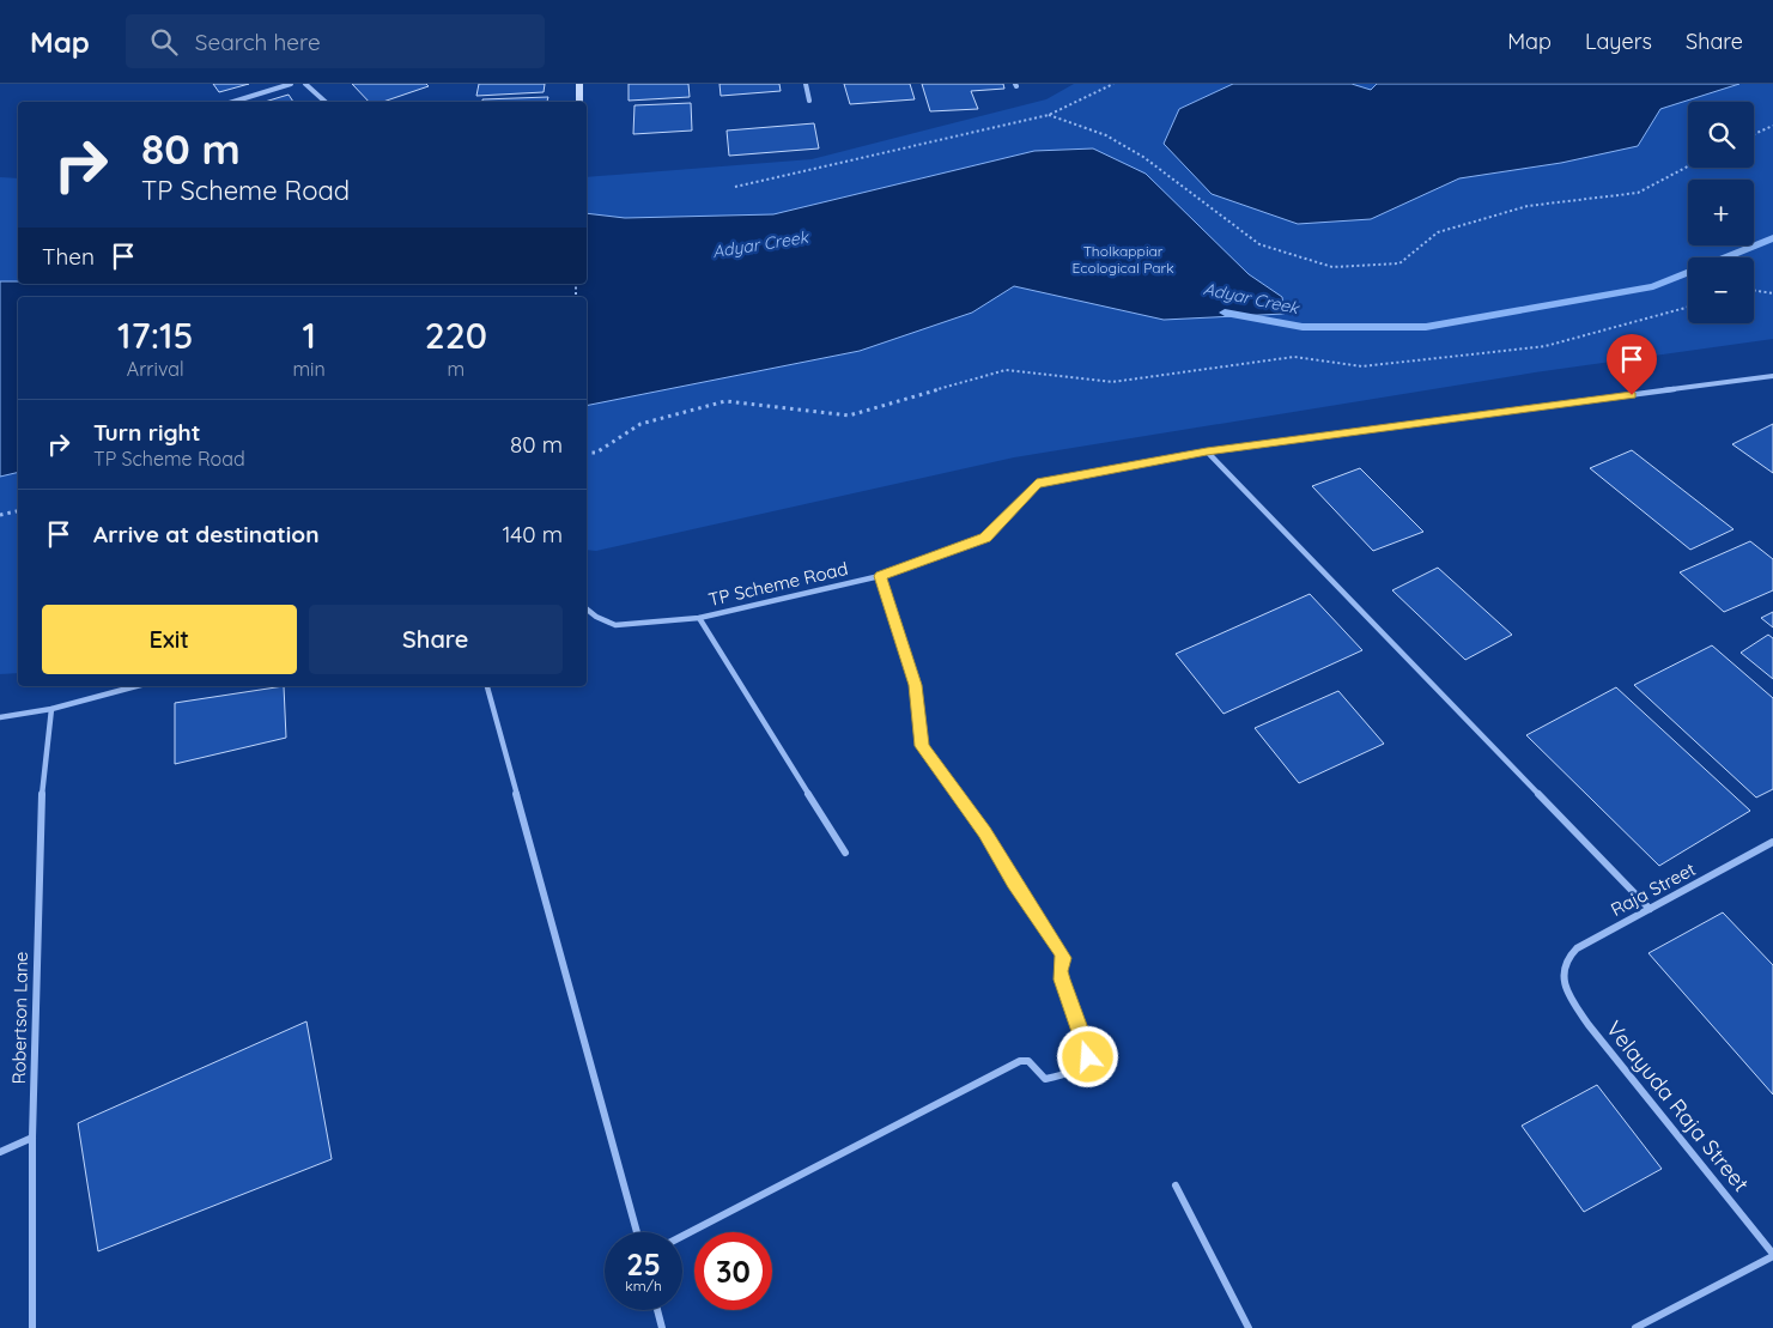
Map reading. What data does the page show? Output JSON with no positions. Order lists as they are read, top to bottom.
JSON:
{
  "streets": {
    "street": [
      "TP Scheme Road",
      "Raja Street",
      "Robertson Lane",
      "Velayuda Raja Street"
    ]
  },
  "crossings": [
    ["Raja Street", "Velayuda Raja Street"]
  ],
  "water": ["Adyar Creek"],
  "parks": ["Tholkappiar Ecological Park"],
  "page": {
    "header": "Map",
    "search": "Search here",
    "nav": ["Map", "Layers", "Share"],
    "map_buttons": ["+", "−"],
    "turn": ["80 m", "TP Scheme Road"],
    "then": "Then",
    "eta": [
      "17:15",
      "Arrival",
      "1",
      "min",
      "220",
      "m"
    ],
    "list": [
      {
        "name": "Turn right",
        "note": "TP Scheme Road",
        "value": "80 m"
      },
      {
        "name": "Arrive at destination",
        "value": "140 m"
      }
    ],
    "buttons": ["Exit", "Share"],
    "speed": "25 km/h",
    "limit": "30"
  }
}
